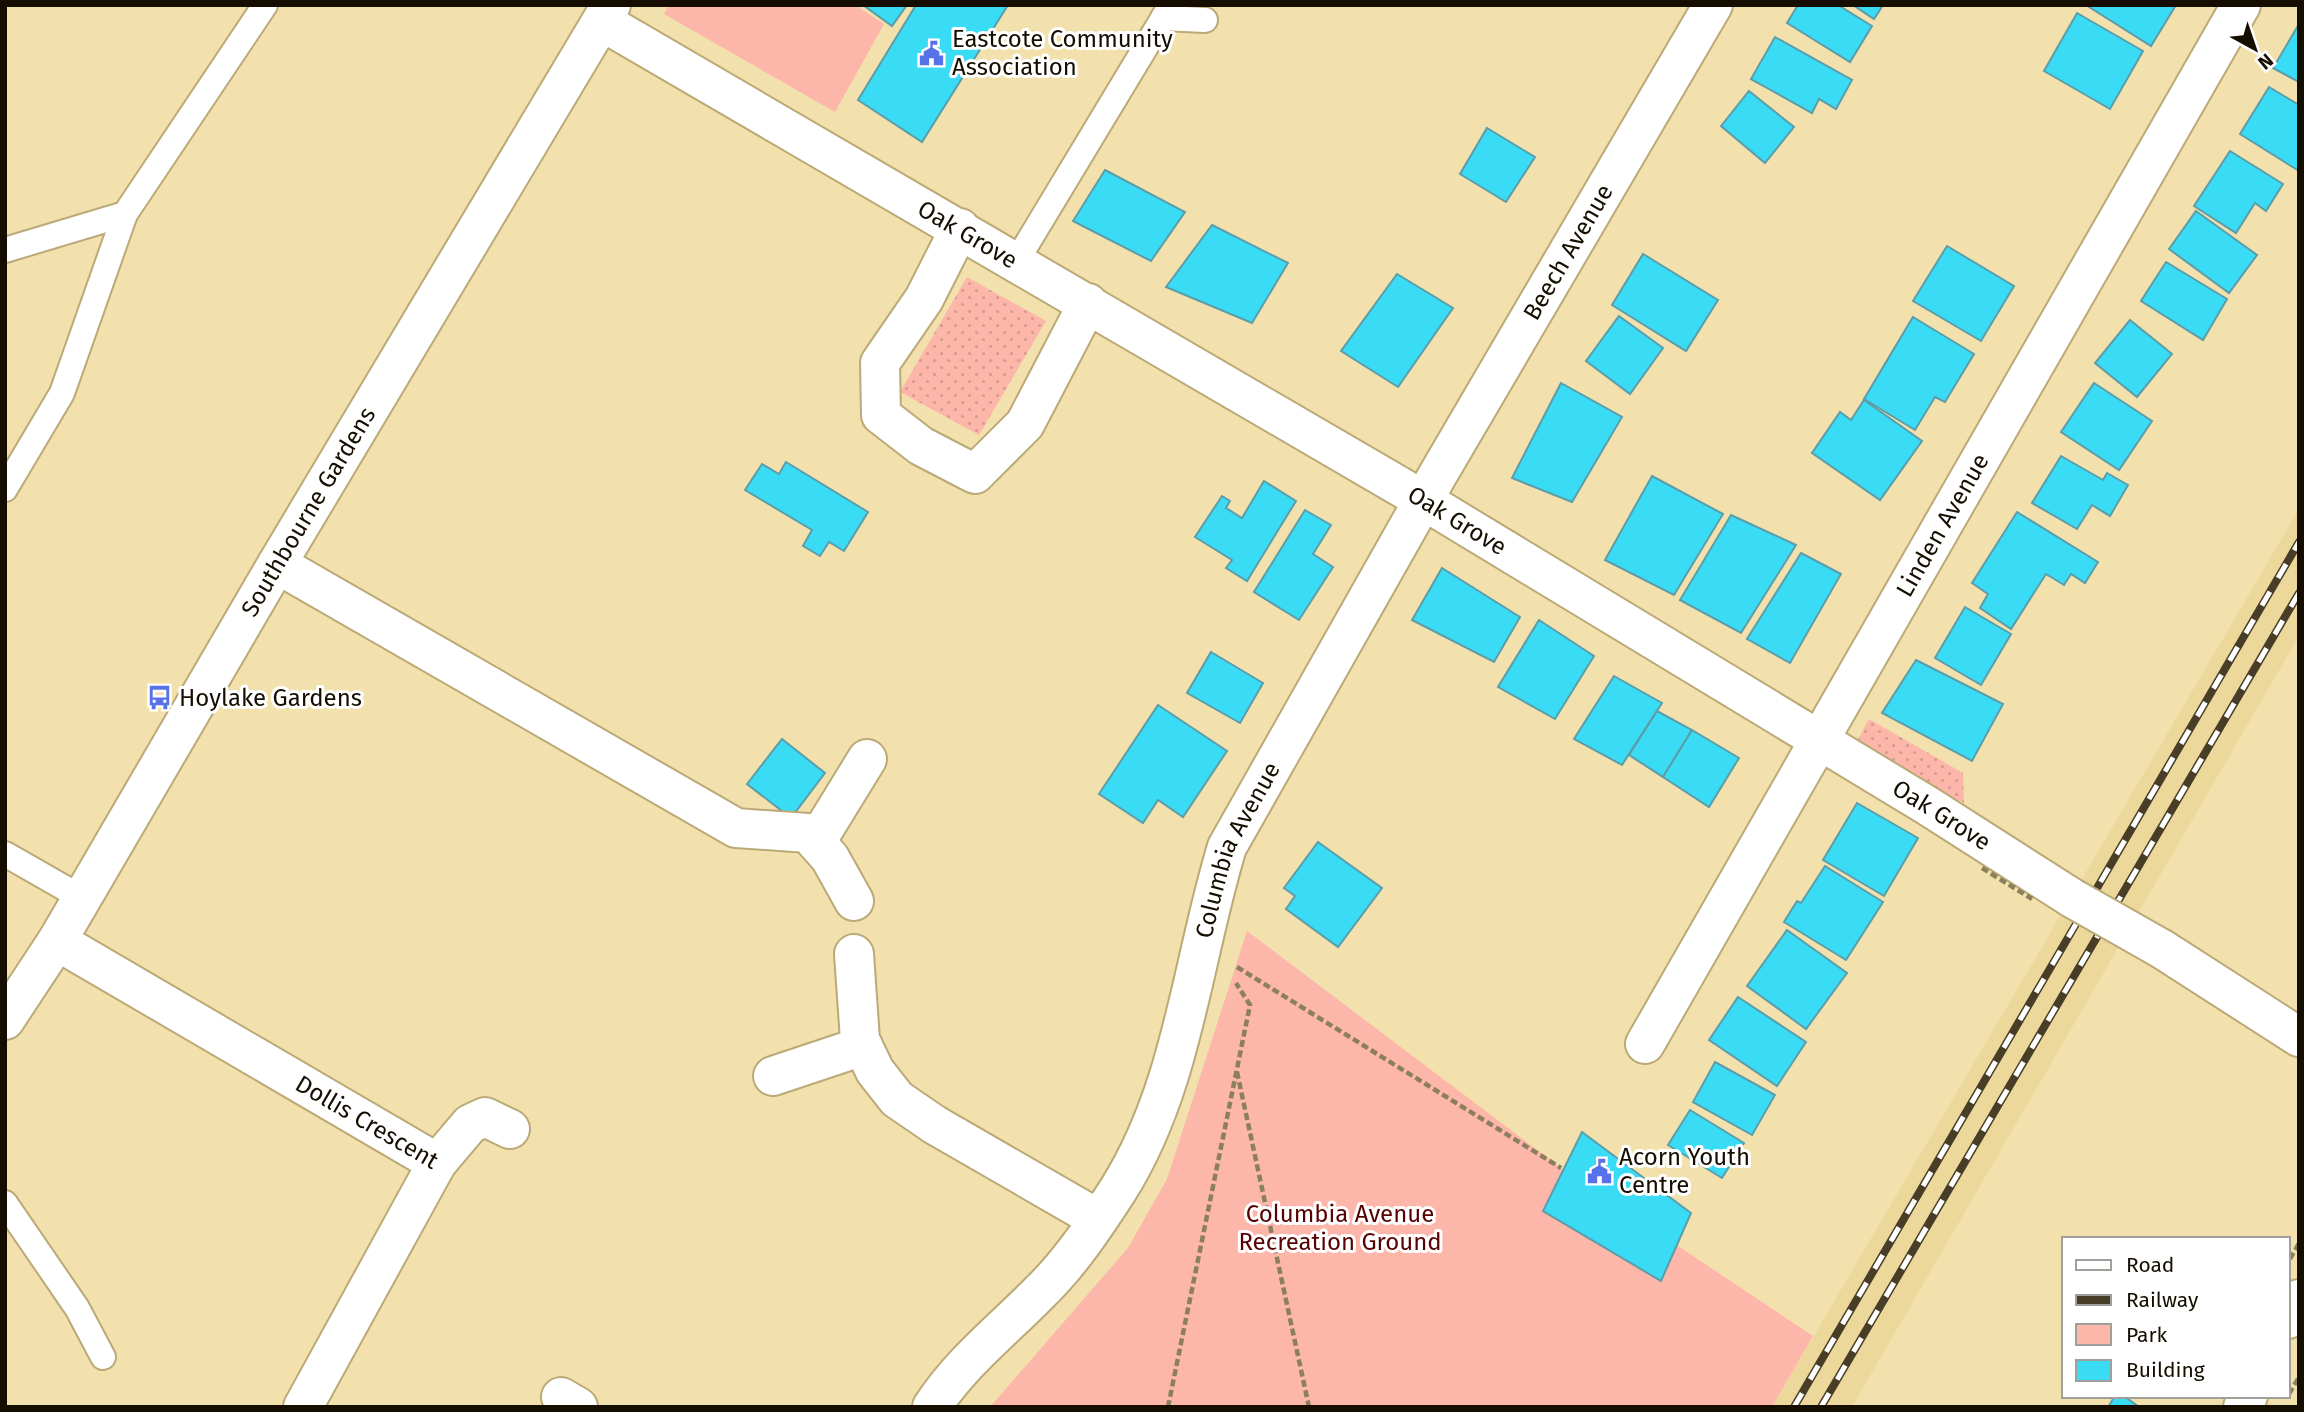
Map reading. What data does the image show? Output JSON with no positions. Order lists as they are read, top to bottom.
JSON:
{
  "streets": {
    "street": [
      "Oak Grove",
      "Beech Avenue",
      "Southbourne Gardens",
      "Linden Avenue",
      "Columbia Avenue",
      "Dollis Crescent"
    ]
  },
  "crossings": [
    ["Oak Grove", "Beech Avenue"],
    ["Oak Grove", "Southbourne Gardens"],
    ["Oak Grove", "Linden Avenue"],
    ["Oak Grove", "Columbia Avenue"],
    ["Beech Avenue", "Columbia Avenue"],
    ["Southbourne Gardens", "Dollis Crescent"]
  ],
  "parks": ["Columbia Avenue Recreation Ground"],
  "places": {
    "public building": ["Eastcote Community Association", "Acorn Youth Centre"],
    "bus stop": ["Hoylake Gardens"]
  },
  "legend": [
    "Road",
    "Railway",
    "Park",
    "Building"
  ],
  "north": "bottom right"
}
